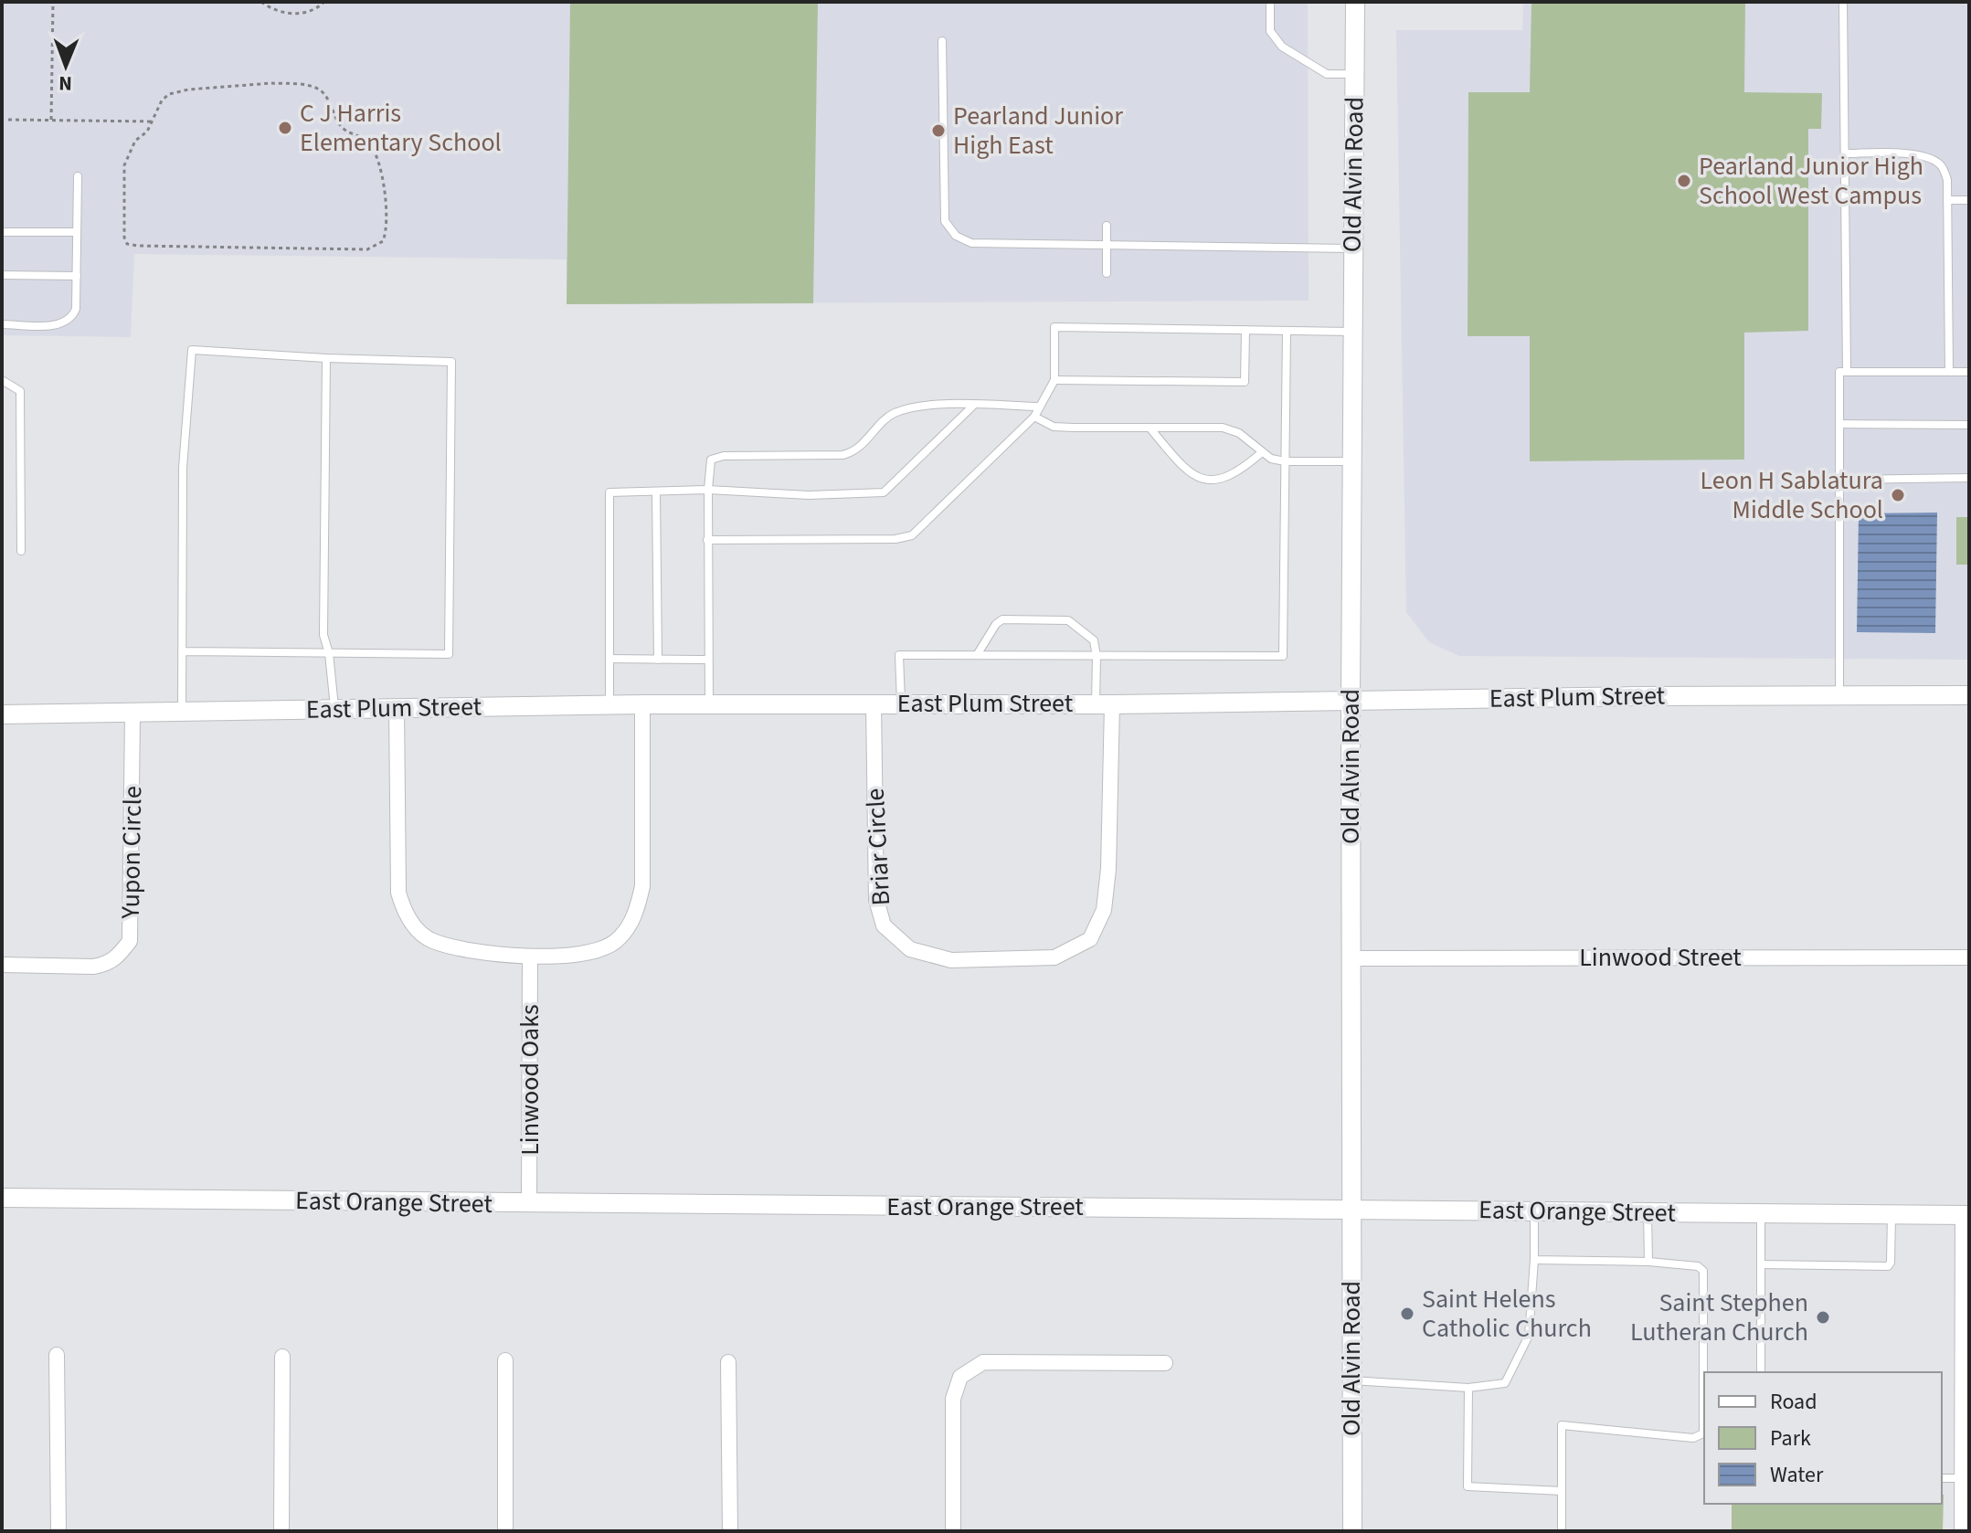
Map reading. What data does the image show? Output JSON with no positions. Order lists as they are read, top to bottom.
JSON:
{
  "streets": {
    "street": [
      "Old Alvin Road",
      "East Plum Street",
      "Briar Circle",
      "Yupon Circle",
      "Linwood Street",
      "Linwood Oaks",
      "East Orange Street"
    ]
  },
  "crossings": [
    ["Old Alvin Road", "East Plum Street"],
    ["Old Alvin Road", "Linwood Street"],
    ["Old Alvin Road", "East Orange Street"],
    ["East Plum Street", "Briar Circle"],
    ["East Plum Street", "Yupon Circle"],
    ["Linwood Oaks", "East Orange Street"]
  ],
  "places": [
    "C J Harris Elementary School",
    "Pearland Junior High East",
    "Pearland Junior High School West Campus",
    "Leon H Sablatura Middle School",
    "Saint Helens Catholic Church",
    "Saint Stephen Lutheran Church"
  ],
  "legend": ["Road", "Park", "Water"],
  "north": "bottom"
}
